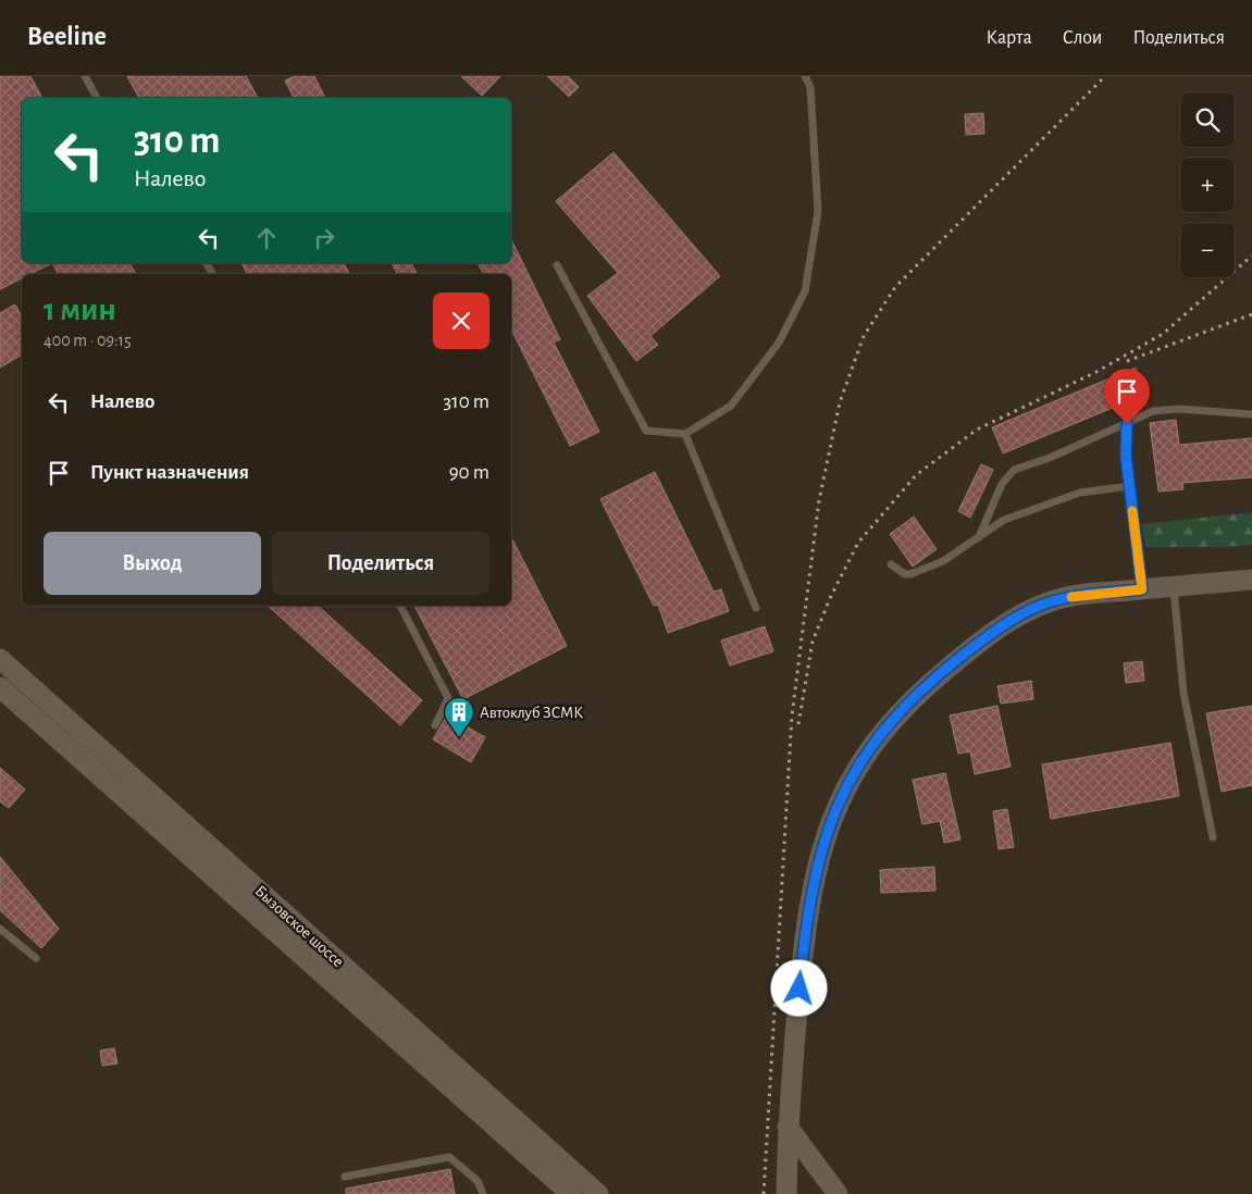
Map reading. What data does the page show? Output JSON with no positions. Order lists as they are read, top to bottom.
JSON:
{
  "streets": {
    "main road": ["Бызовское шоссе"]
  },
  "places": {
    "building": ["Автоклуб ЗСМК"]
  },
  "page": {
    "header": "Beeline",
    "nav": ["Карта", "Слои", "Поделиться"],
    "map_buttons": ["+", "−"],
    "turn": ["310 m", "Налево"],
    "heading": ["1 мин", "400 m · 09:15"],
    "list": [
      {
        "name": "Налево",
        "value": "310 m"
      },
      {
        "name": "Пункт назначения",
        "value": "90 m"
      }
    ],
    "buttons": ["Выход", "Поделиться"]
  }
}
